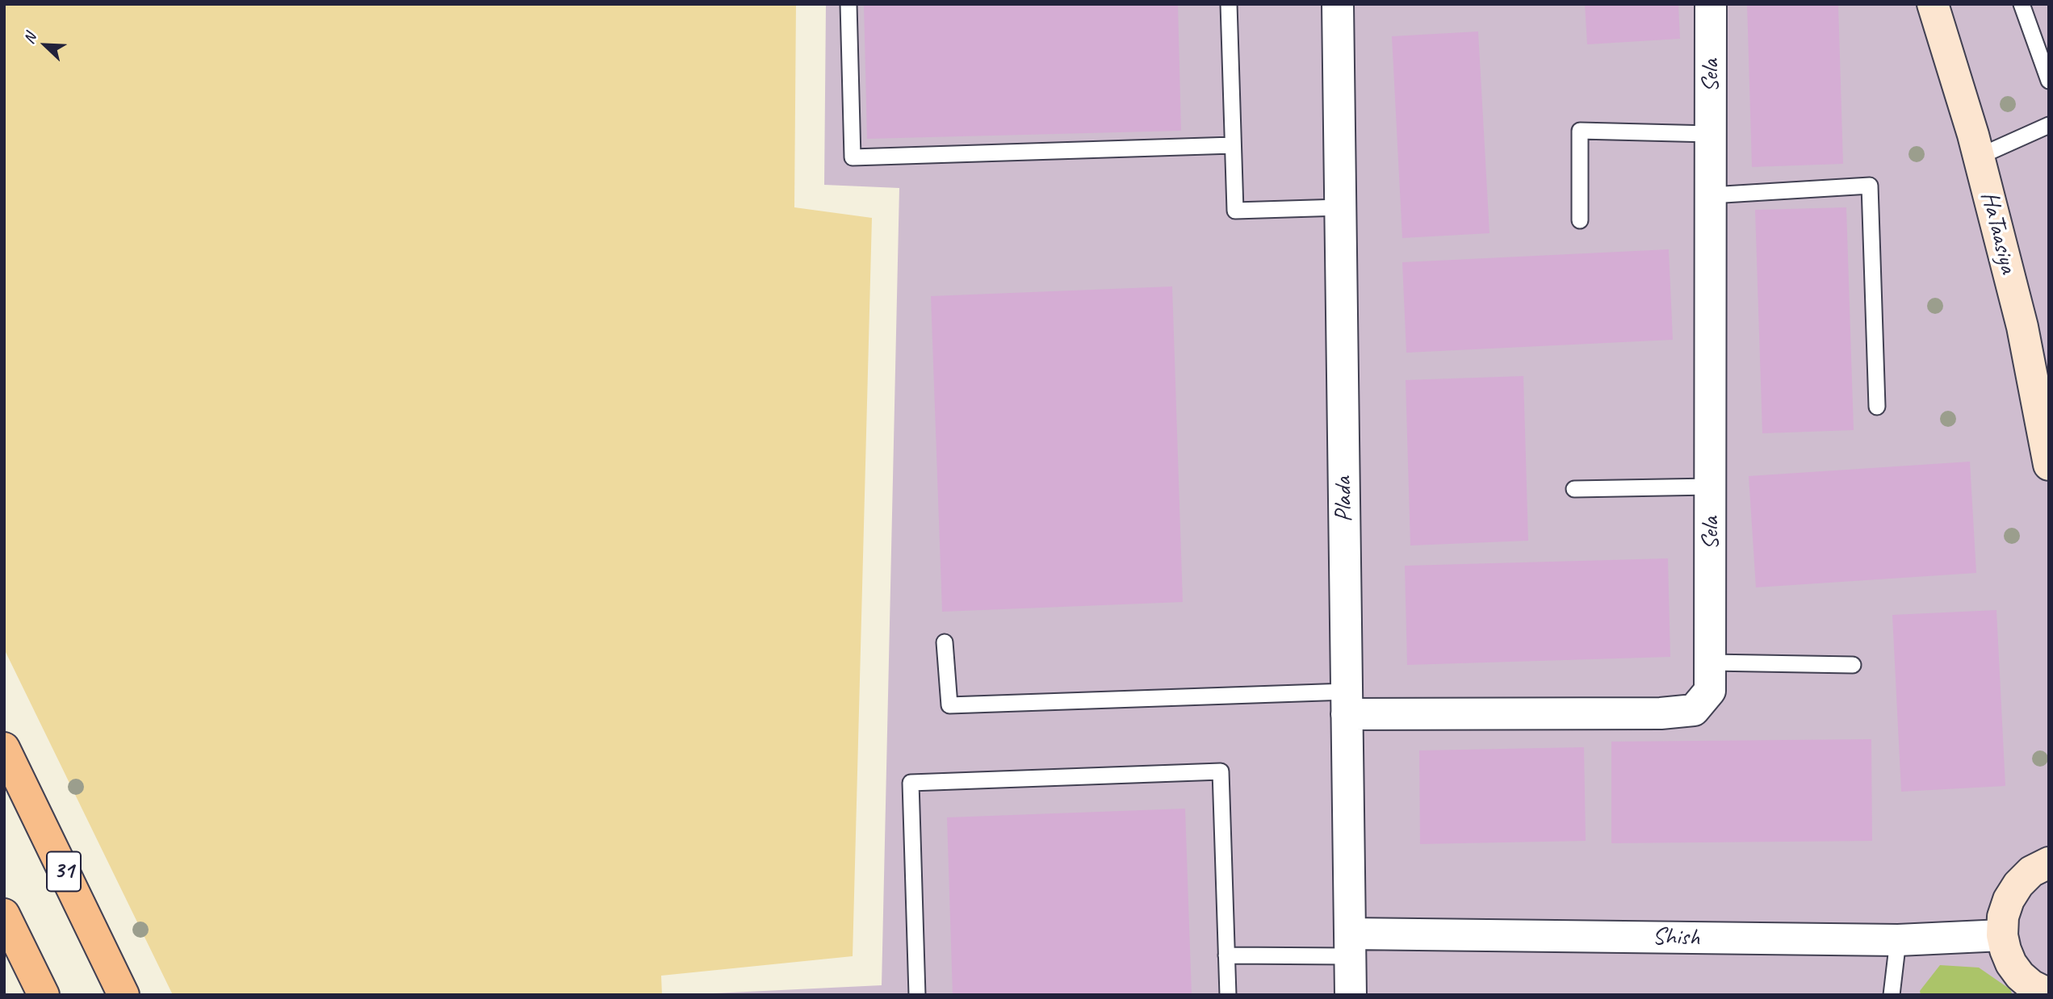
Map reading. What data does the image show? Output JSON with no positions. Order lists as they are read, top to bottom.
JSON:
{
  "streets": {
    "highway": ["31"],
    "street": [
      "Sela",
      "HaTaasiya",
      "Plada",
      "Shish"
    ]
  },
  "crossings": [
    ["Sela", "Plada"],
    ["Plada", "Shish"]
  ],
  "north": "top left"
}
